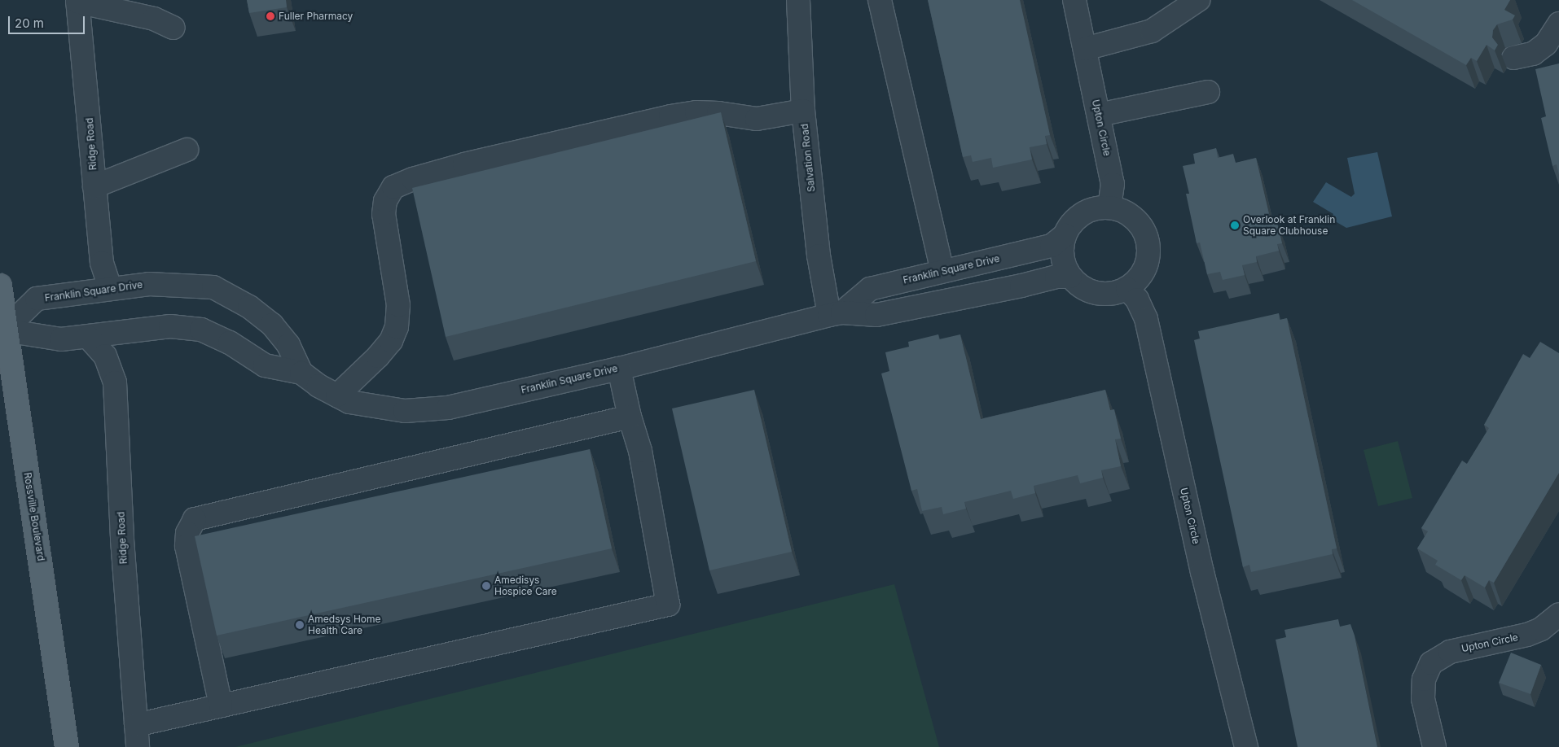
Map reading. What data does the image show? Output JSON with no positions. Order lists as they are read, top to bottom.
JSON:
{
  "streets": {
    "main road": ["Rossville Boulevard"],
    "street": [
      "Upton Circle",
      "Ridge Road",
      "Salvation Road",
      "Franklin Square Drive"
    ]
  },
  "crossings": [
    ["Upton Circle", "Franklin Square Drive"],
    ["Ridge Road", "Franklin Square Drive"],
    ["Salvation Road", "Franklin Square Drive"],
    ["Franklin Square Drive", "Rossville Boulevard"]
  ],
  "places": [
    "Fuller Pharmacy",
    "Overlook at Franklin Square Clubhouse",
    "Amedisys Hospice Care",
    "Amedsys Home Health Care"
  ],
  "scale_bar": "20 m"
}
